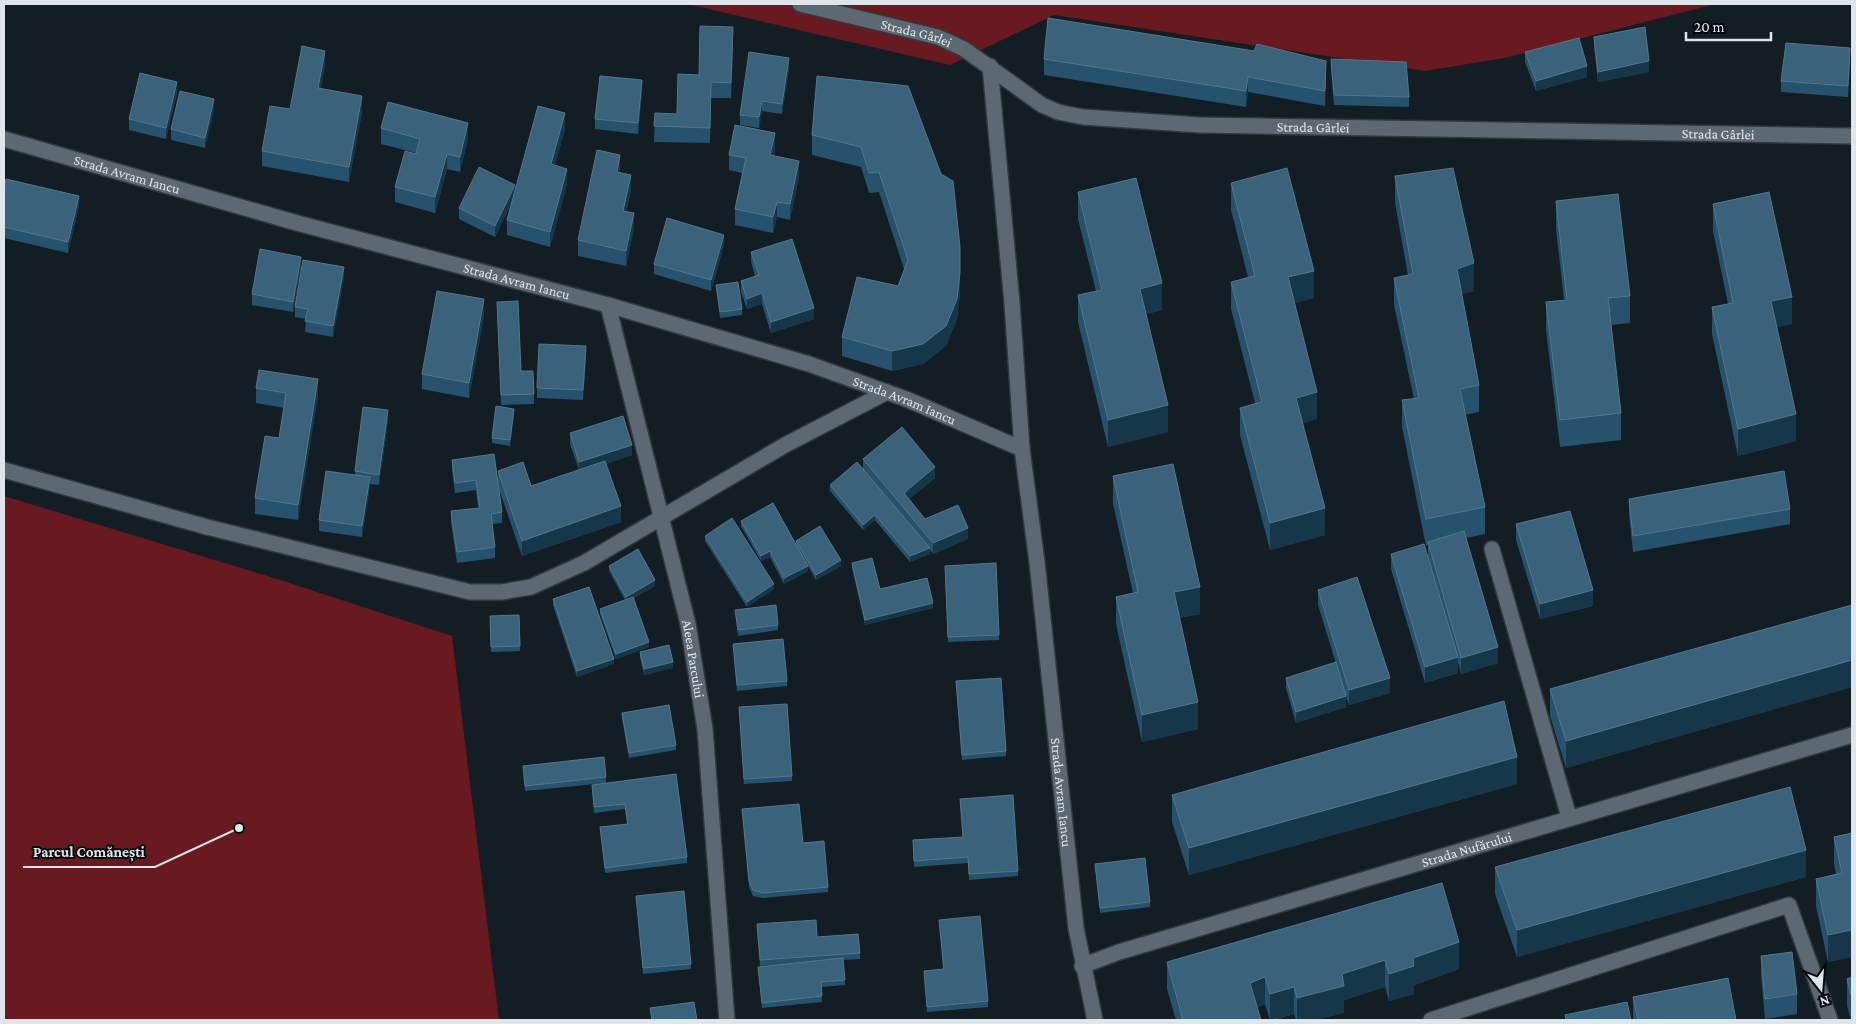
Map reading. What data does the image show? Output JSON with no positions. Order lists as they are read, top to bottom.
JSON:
{
  "streets": {
    "street": [
      "Strada Gârlei",
      "Strada Avram Iancu",
      "Aleea Parcului",
      "Strada Nufărului"
    ]
  },
  "crossings": [
    ["Strada Gârlei", "Strada Avram Iancu"],
    ["Strada Avram Iancu", "Aleea Parcului"],
    ["Strada Avram Iancu", "Strada Nufărului"]
  ],
  "places": ["Parcul Comănești"],
  "scale_bar": "20 m",
  "north": "bottom"
}
